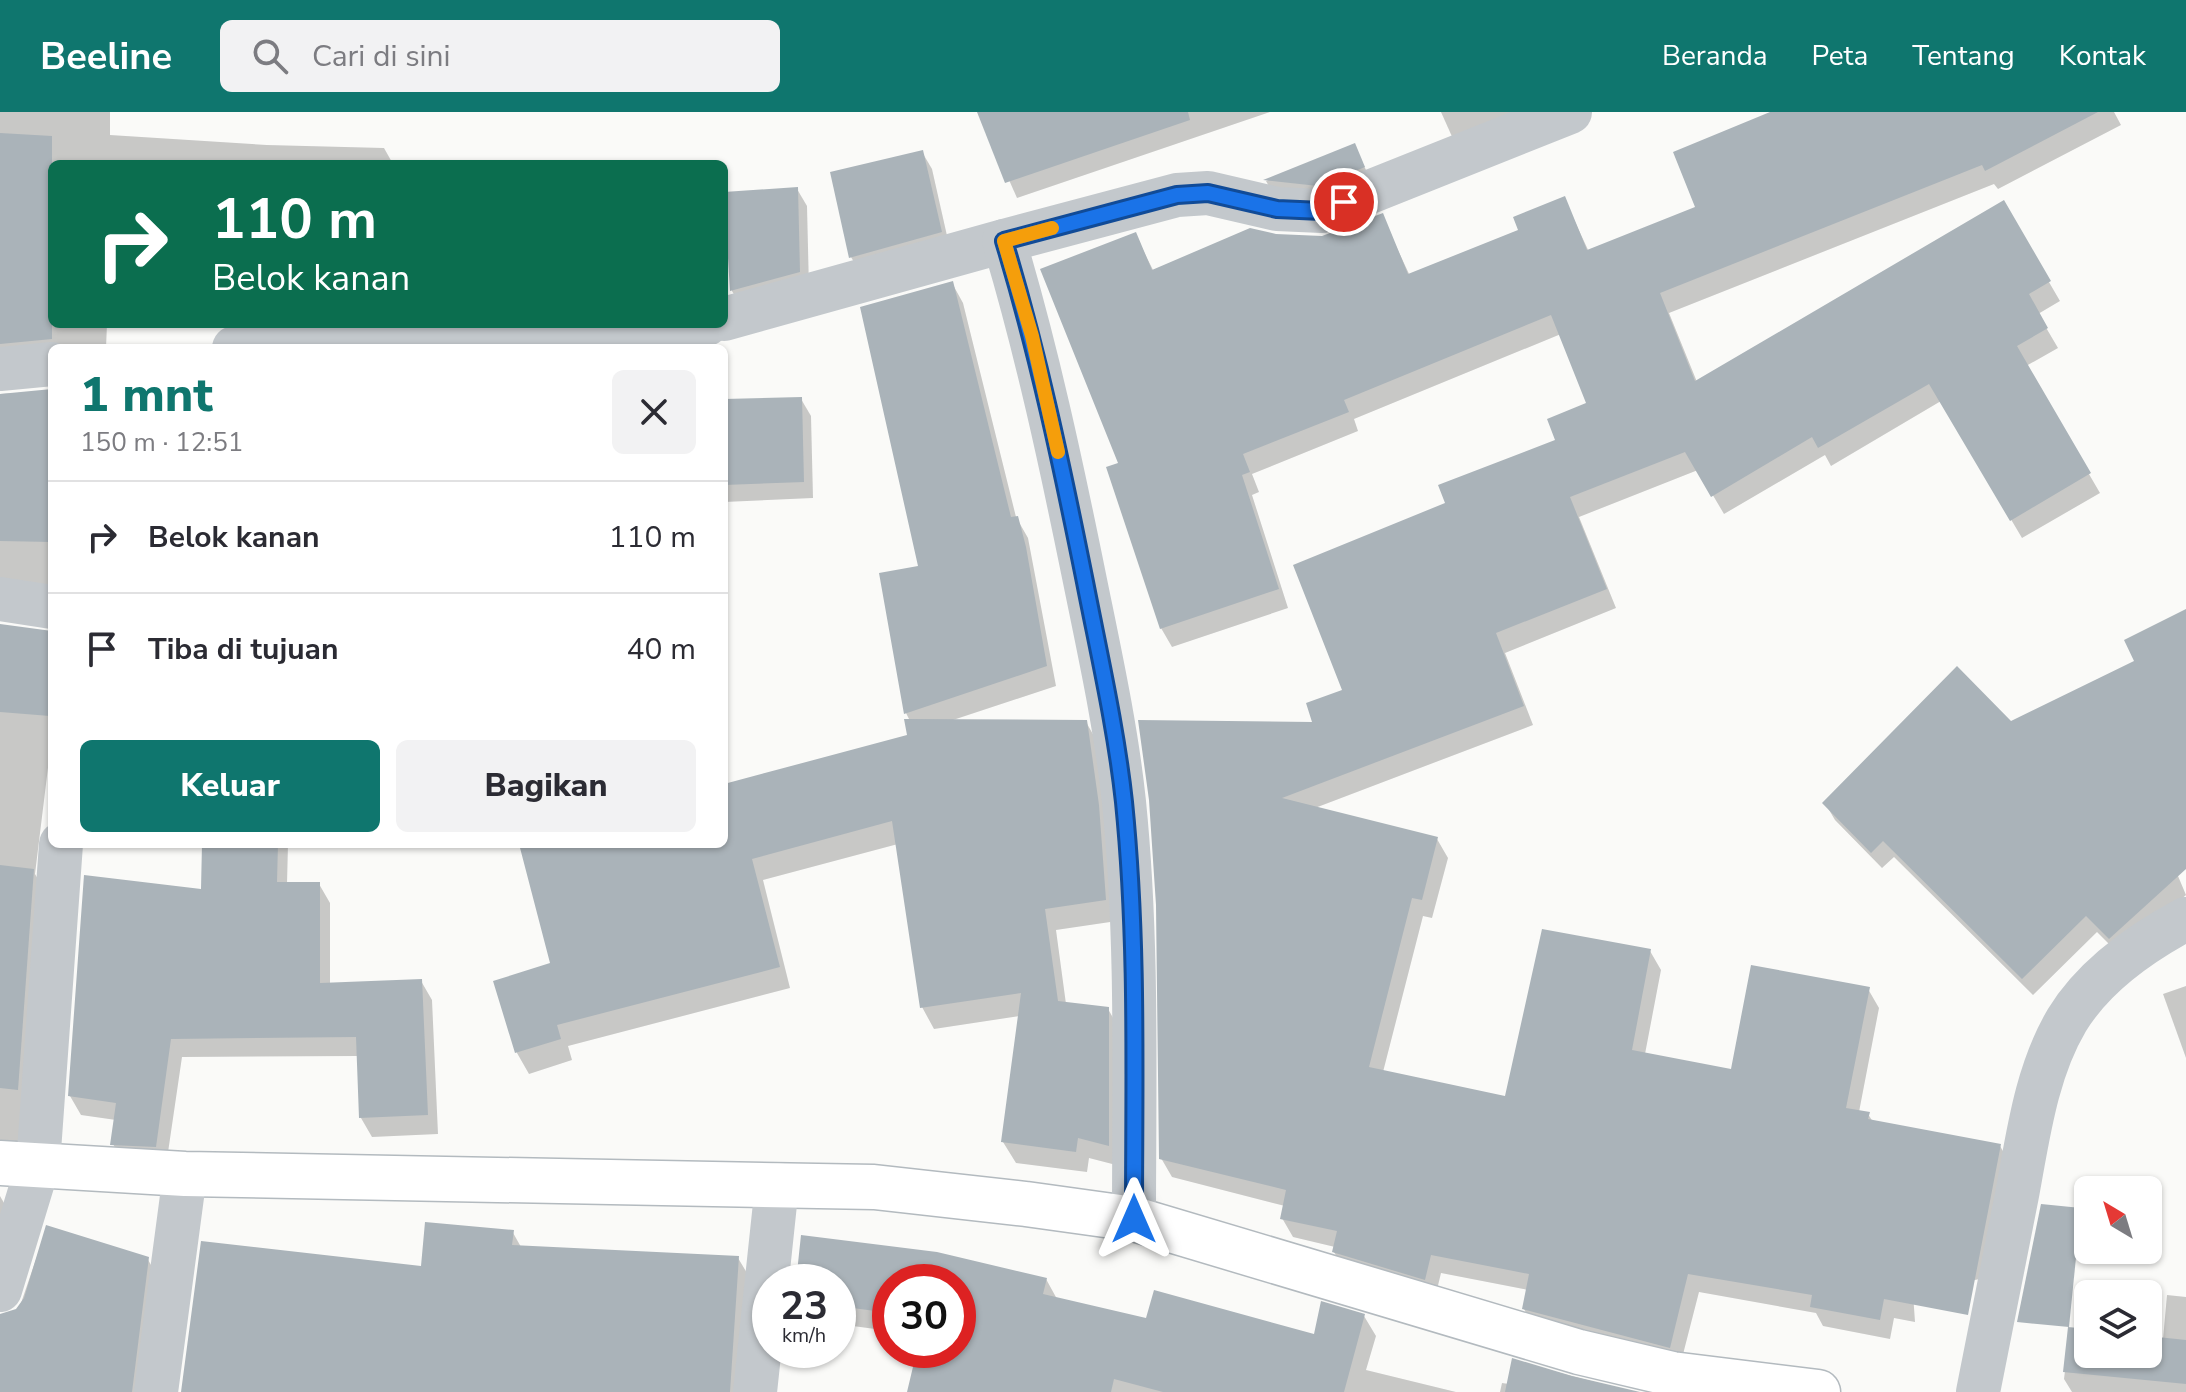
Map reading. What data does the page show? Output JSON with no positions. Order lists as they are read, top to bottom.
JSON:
{
  "north": "top left",
  "page": {
    "header": "Beeline",
    "search": "Cari di sini",
    "nav": [
      "Beranda",
      "Peta",
      "Tentang",
      "Kontak"
    ],
    "turn": ["110 m", "Belok kanan"],
    "heading": ["1 mnt", "150 m · 12:51"],
    "list": [
      {
        "name": "Belok kanan",
        "value": "110 m"
      },
      {
        "name": "Tiba di tujuan",
        "value": "40 m"
      }
    ],
    "buttons": ["Keluar", "Bagikan"],
    "speed": "23 km/h",
    "limit": "30"
  }
}
